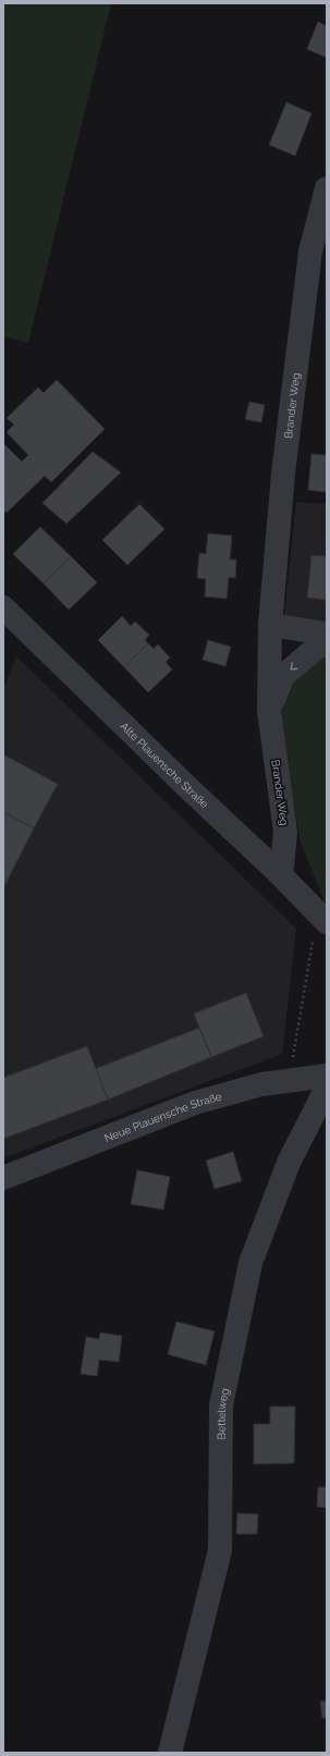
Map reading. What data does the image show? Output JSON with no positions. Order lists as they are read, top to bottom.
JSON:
{
  "streets": {
    "street": [
      "Brander Weg",
      "Alte Plauensche Straße",
      "Neue Plauensche Straße",
      "Bettelweg"
    ]
  },
  "crossings": [
    ["Brander Weg", "Alte Plauensche Straße"]
  ]
}
